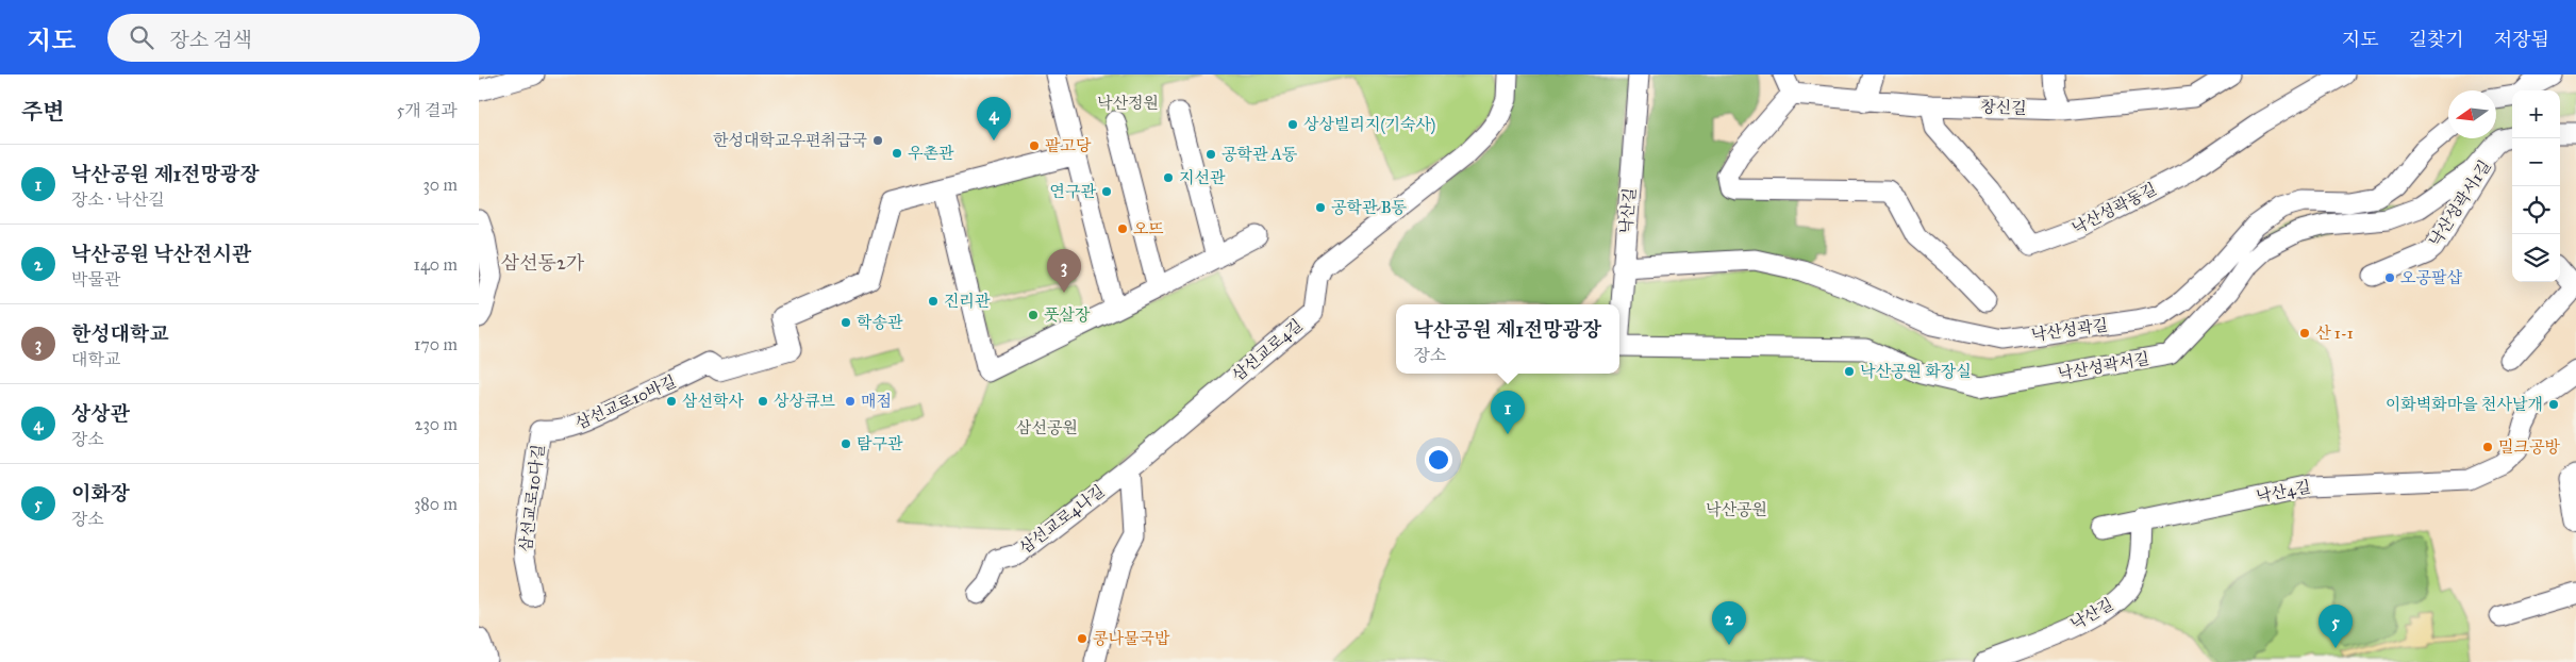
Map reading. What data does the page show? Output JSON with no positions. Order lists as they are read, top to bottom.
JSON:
{
  "streets": {
    "street": [
      "창신길",
      "낙산성곽서1길",
      "낙산성곽동길",
      "낙산길",
      "낙산성곽길",
      "삼선교로4길",
      "낙산성곽서길",
      "삼선교로10바길",
      "낙산4길",
      "삼선교로10다길",
      "삼선교로4나길"
    ]
  },
  "crossings": [
    ["창신길", "낙산성곽동길"],
    ["낙산길", "낙산성곽길"],
    ["낙산길", "낙산4길"],
    ["삼선교로4길", "삼선교로4나길"],
    ["삼선교로10바길", "삼선교로10다길"]
  ],
  "districts": ["삼선동2가"],
  "parks": ["낙산정원", "삼선공원", "낙산공원"],
  "places": [
    "상상빌리지(기숙사)",
    "한성대학교우편취급국",
    "팥고당",
    "우촌관",
    "공학관 A동",
    "지선관",
    "연구관",
    "공학관 B동",
    "오뜨",
    "오공팔샵",
    "진리관",
    "풋살장",
    "학송관",
    "산 1-1",
    "낙산공원 화장실",
    "삼선학사",
    "상상큐브",
    "매점",
    "이화벽화마을 천사날개",
    "탐구관",
    "밀크공방",
    "콩나물국밥"
  ],
  "north": "left",
  "page": {
    "header": "지도",
    "search": "장소 검색",
    "nav": ["지도", "길찾기", "저장됨"],
    "heading": ["주변", "5개 결과"],
    "map_buttons": ["+", "−"],
    "pins": [
      "4",
      "3",
      "1",
      "2",
      "5"
    ],
    "list": [
      {
        "mark": "1",
        "name": "낙산공원 제1전망광장",
        "note": "장소 · 낙산길",
        "value": "30 m"
      },
      {
        "mark": "2",
        "name": "낙산공원 낙산전시관",
        "note": "박물관",
        "value": "140 m"
      },
      {
        "mark": "3",
        "name": "한성대학교",
        "note": "대학교",
        "value": "170 m"
      },
      {
        "mark": "4",
        "name": "상상관",
        "note": "장소",
        "value": "230 m"
      },
      {
        "mark": "5",
        "name": "이화장",
        "note": "장소",
        "value": "380 m"
      }
    ],
    "popup": ["낙산공원 제1전망광장", "장소"]
  }
}
